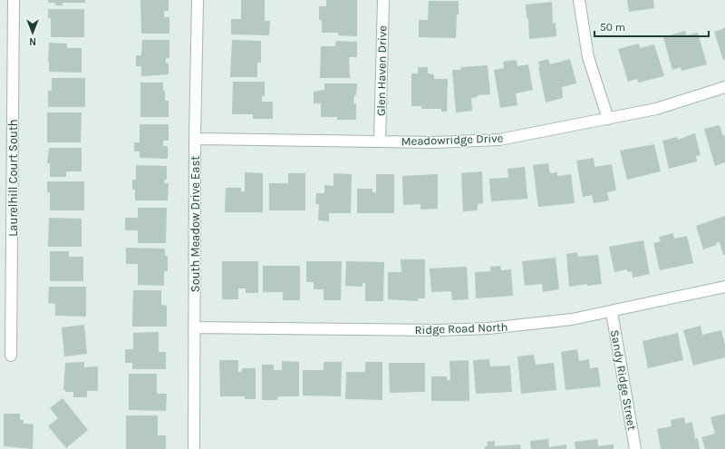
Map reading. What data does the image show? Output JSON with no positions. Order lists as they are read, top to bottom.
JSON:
{
  "streets": {
    "street": [
      "Glen Haven Drive",
      "Meadowridge Drive",
      "Laurelhill Court South",
      "South Meadow Drive East",
      "Ridge Road North",
      "Sandy Ridge Street"
    ]
  },
  "crossings": [
    ["Glen Haven Drive", "Meadowridge Drive"],
    ["Meadowridge Drive", "South Meadow Drive East"],
    ["South Meadow Drive East", "Ridge Road North"],
    ["Ridge Road North", "Sandy Ridge Street"]
  ],
  "scale_bar": "50 m",
  "north": "bottom"
}
